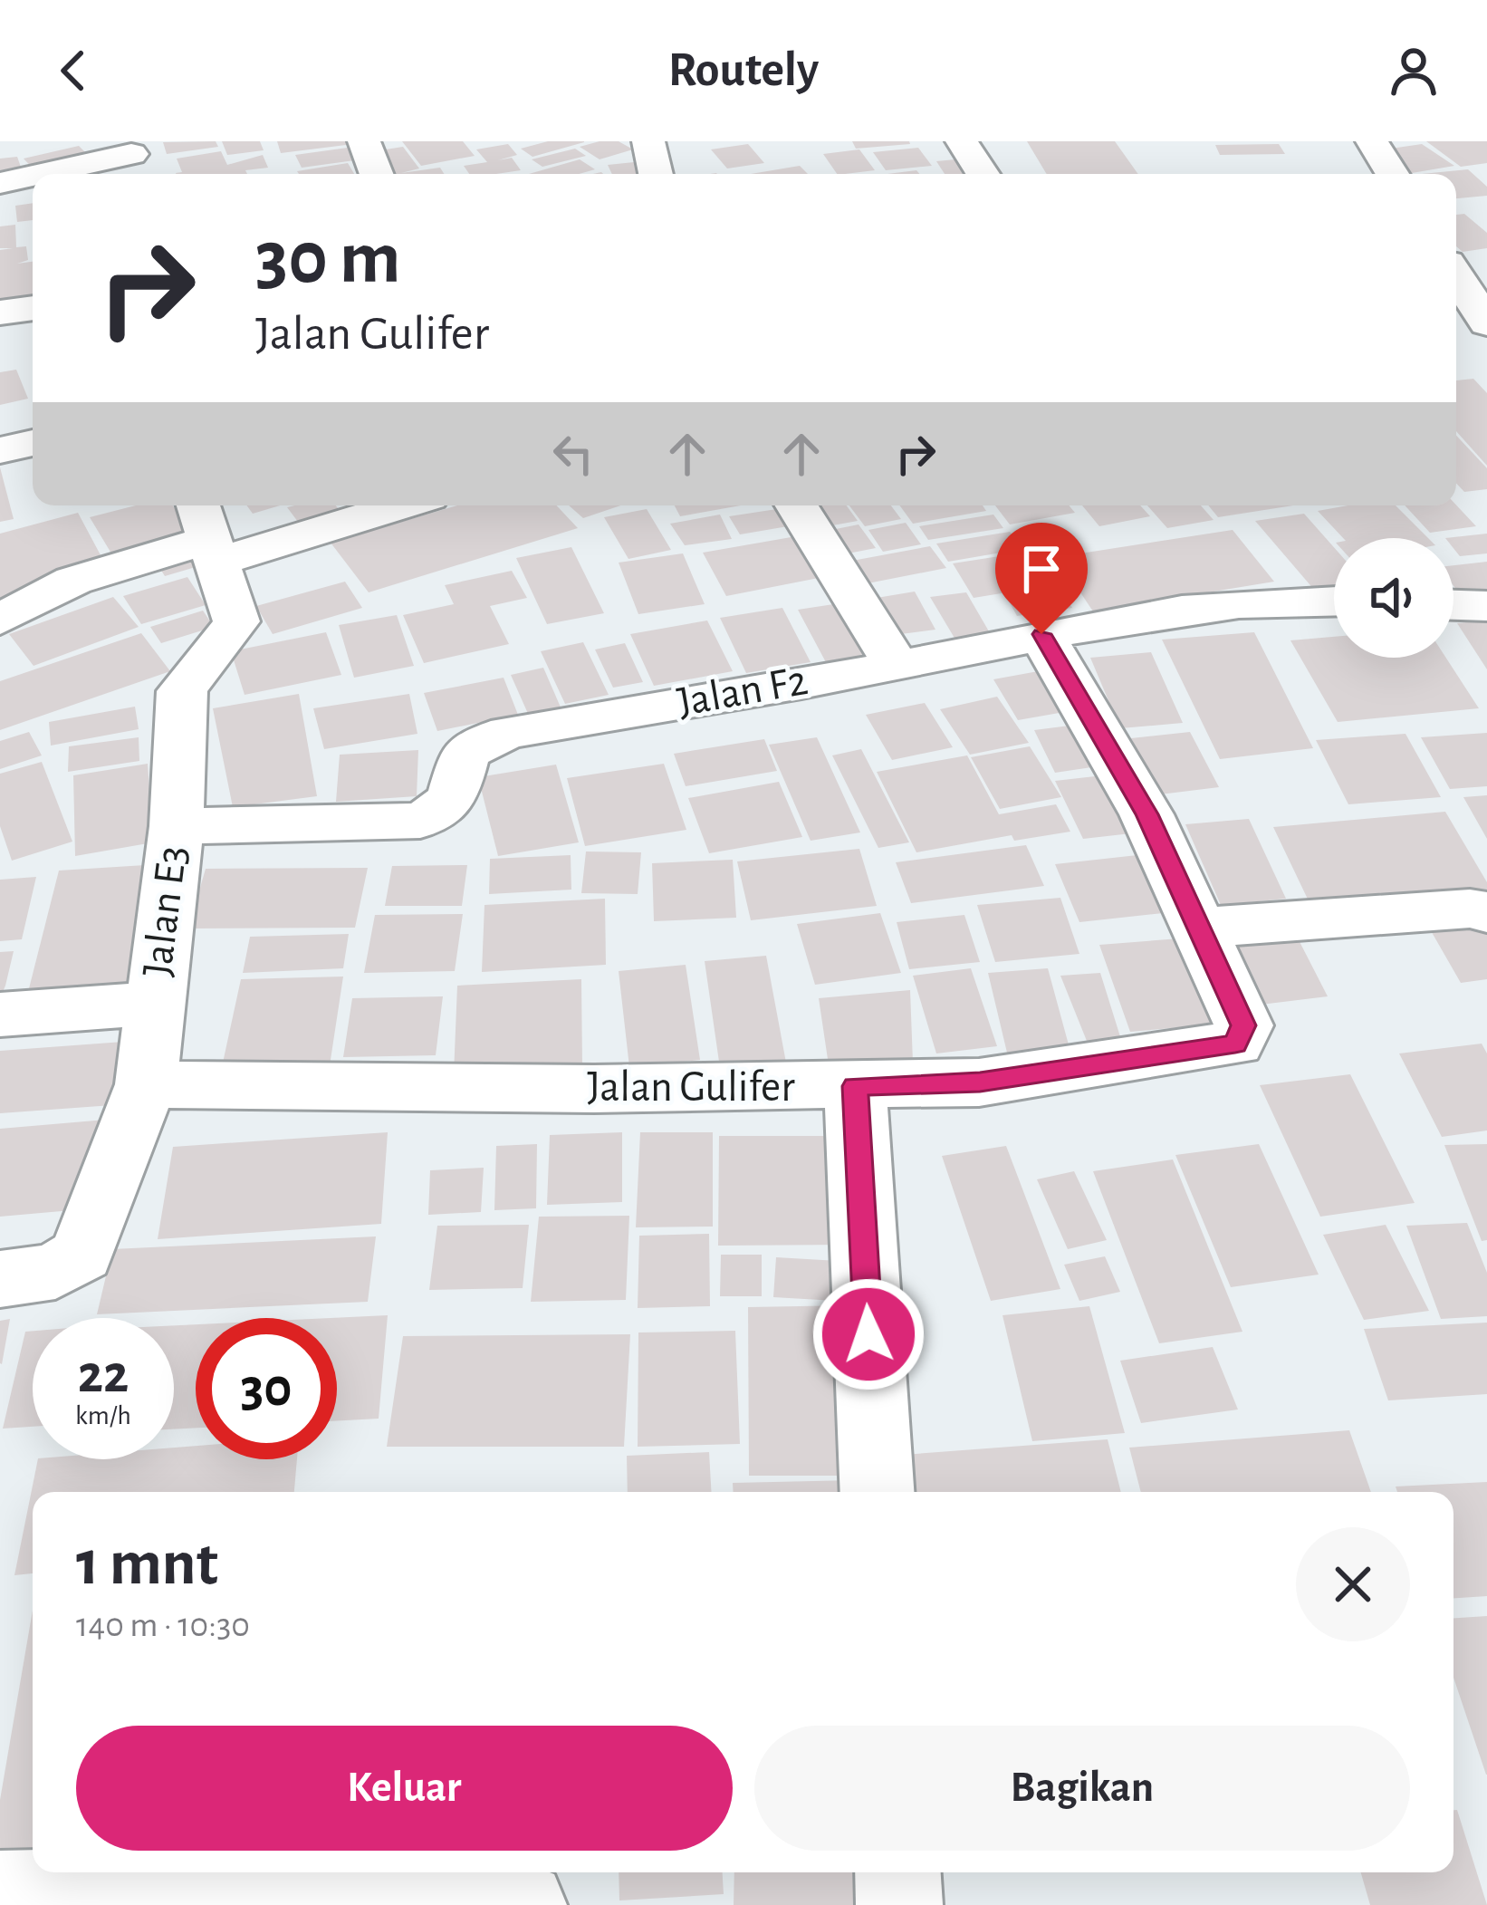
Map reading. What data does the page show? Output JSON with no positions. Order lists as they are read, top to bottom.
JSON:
{
  "streets": {
    "street": ["Jalan F2", "Jalan E3", "Jalan Gulifer"]
  },
  "crossings": [
    ["Jalan F2", "Jalan E3"],
    ["Jalan F2", "Jalan Gulifer"],
    ["Jalan E3", "Jalan Gulifer"]
  ],
  "page": {
    "header": "Routely",
    "turn": ["30 m", "Jalan Gulifer"],
    "speed": "22 km/h",
    "limit": "30",
    "heading": ["1 mnt", "140 m · 10:30"],
    "buttons": ["Keluar", "Bagikan"]
  }
}
